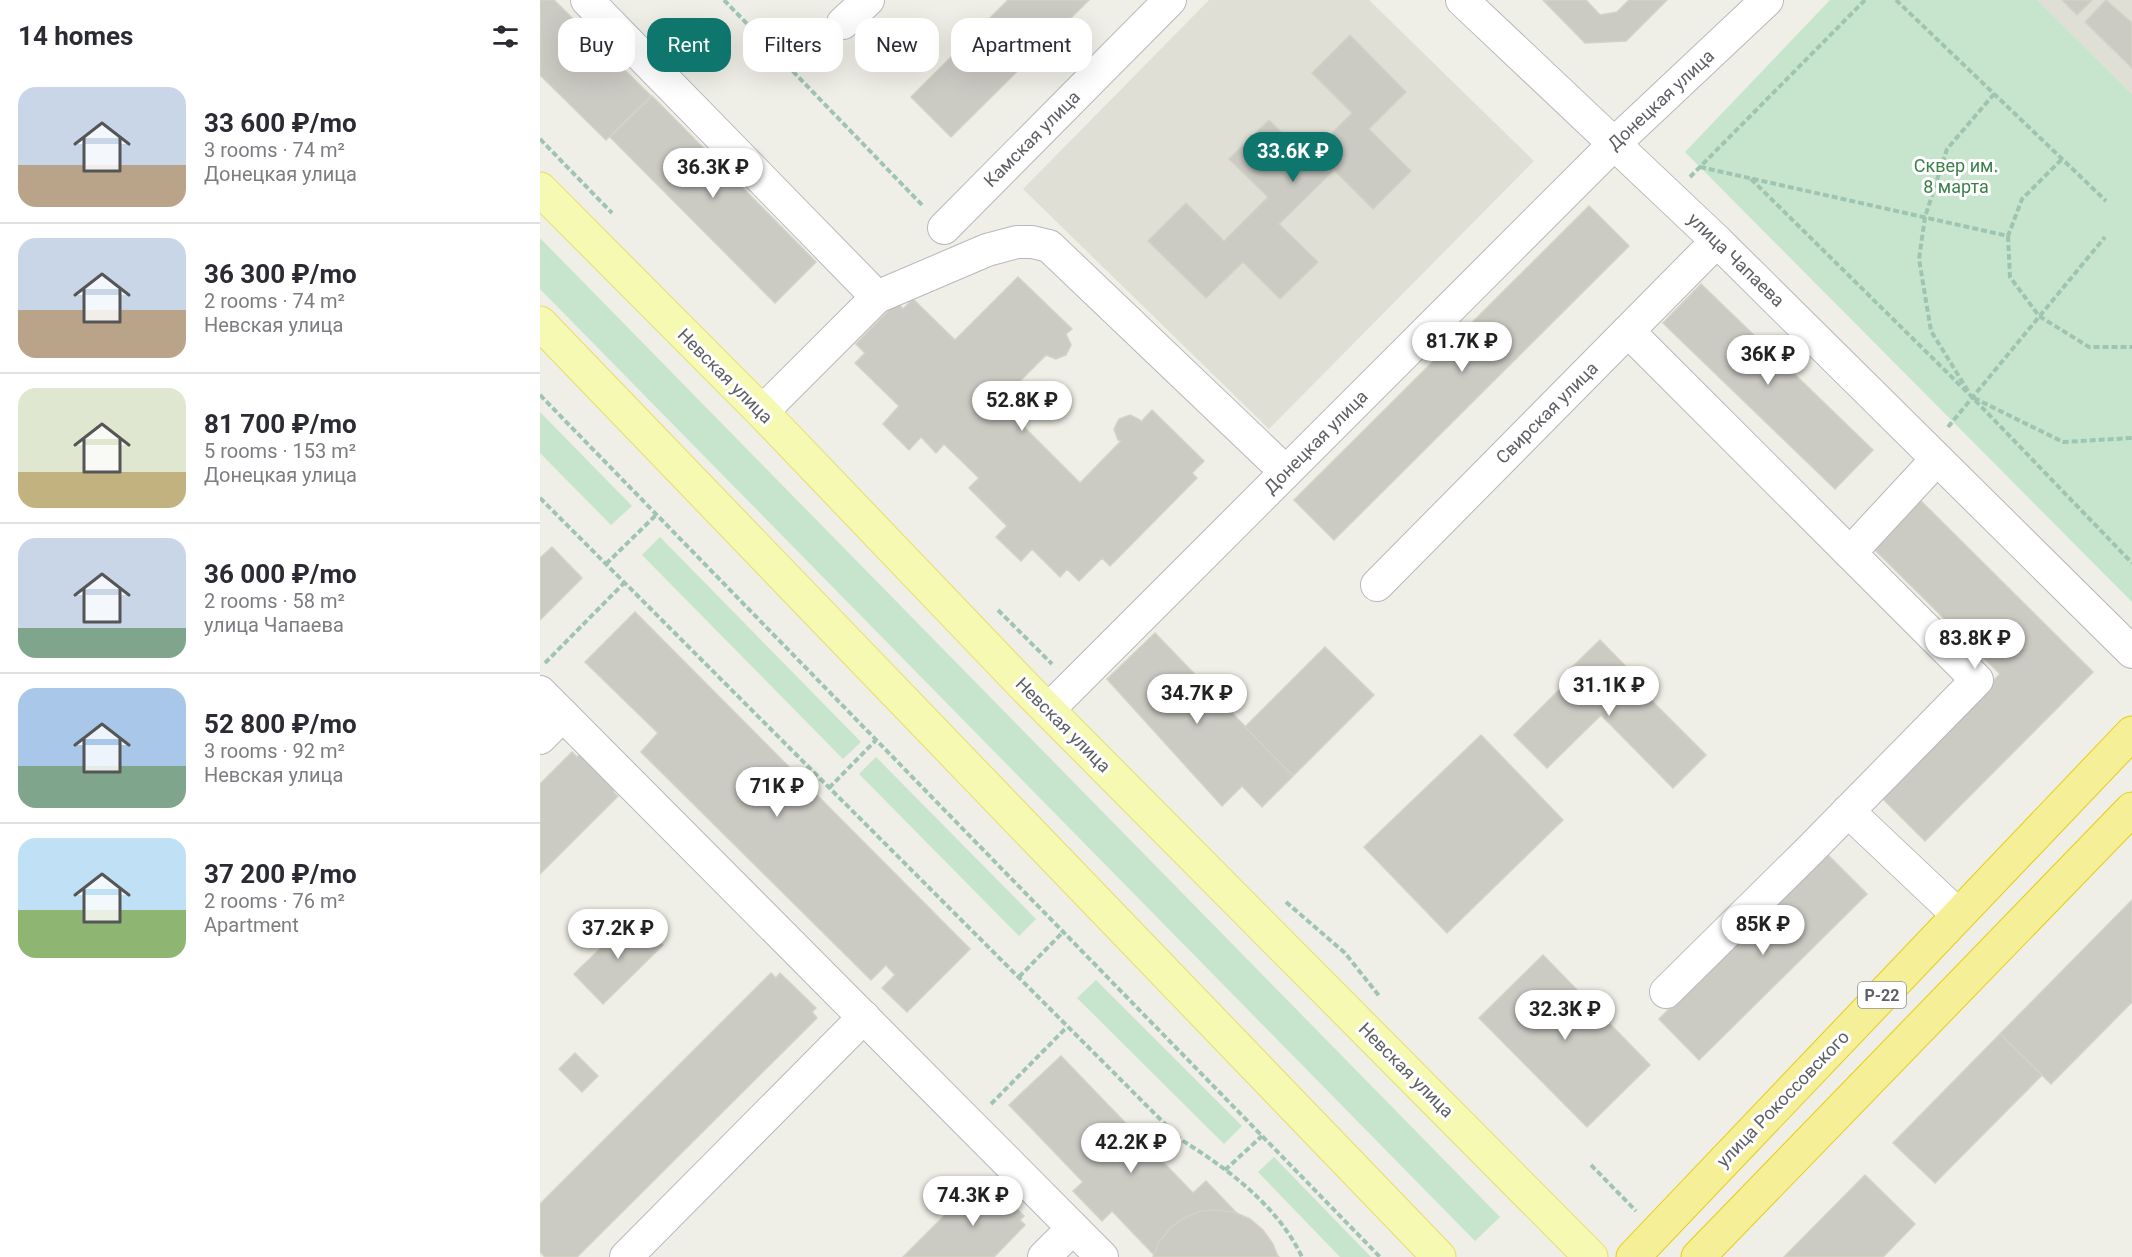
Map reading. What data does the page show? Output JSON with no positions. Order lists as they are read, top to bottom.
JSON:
{
  "streets": {
    "highway": ["Р-22", "улица Рокоссовского"],
    "main road": ["Невская улица"],
    "street": [
      "Донецкая улица",
      "Камская улица",
      "улица Чапаева",
      "Свирская улица"
    ]
  },
  "crossings": [
    ["Донецкая улица", "улица Чапаева"],
    ["Донецкая улица", "Невская улица"],
    ["улица Чапаева", "Свирская улица"]
  ],
  "parks": ["Сквер им. 8 марта"],
  "page": {
    "heading": "14 homes",
    "chip": [
      "Buy",
      "Rent",
      "Filters",
      "New",
      "Apartment"
    ],
    "list": [
      {
        "name": "33 600 ₽/mo",
        "note": "3 rooms · 74 m² · Донецкая улица"
      },
      {
        "name": "36 300 ₽/mo",
        "note": "2 rooms · 74 m² · Невская улица"
      },
      {
        "name": "81 700 ₽/mo",
        "note": "5 rooms · 153 m² · Донецкая улица"
      },
      {
        "name": "36 000 ₽/mo",
        "note": "2 rooms · 58 m² · улица Чапаева"
      },
      {
        "name": "52 800 ₽/mo",
        "note": "3 rooms · 92 m² · Невская улица"
      },
      {
        "name": "37 200 ₽/mo",
        "note": "2 rooms · 76 m² · Apartment"
      }
    ],
    "price": [
      "33.6K ₽",
      "36.3K ₽",
      "81.7K ₽",
      "36K ₽",
      "52.8K ₽",
      "83.8K ₽",
      "31.1K ₽",
      "34.7K ₽",
      "71K ₽",
      "85K ₽",
      "37.2K ₽",
      "32.3K ₽",
      "42.2K ₽",
      "74.3K ₽"
    ]
  }
}
